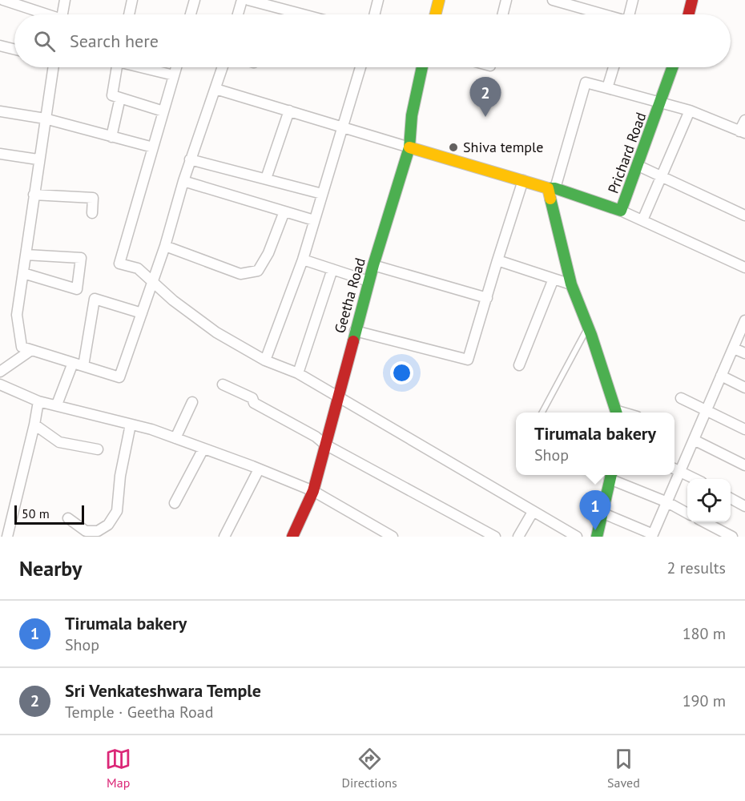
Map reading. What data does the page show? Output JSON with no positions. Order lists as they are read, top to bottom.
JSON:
{
  "streets": {
    "street": ["Prichard Road", "Geetha Road"]
  },
  "crossings": [
    ["Prichard Road", "Geetha Road"]
  ],
  "places": ["Shiva temple"],
  "scale_bar": "50 m",
  "page": {
    "search": "Search here",
    "pins": ["2", "1"],
    "popup": ["Tirumala bakery", "Shop"],
    "scale": "50 m",
    "heading": ["Nearby", "2 results"],
    "list": [
      {
        "mark": "1",
        "name": "Tirumala bakery",
        "note": "Shop",
        "value": "180 m"
      },
      {
        "mark": "2",
        "name": "Sri Venkateshwara Temple",
        "note": "Temple · Geetha Road",
        "value": "190 m"
      }
    ],
    "nav": ["Map", "Directions", "Saved"]
  }
}
